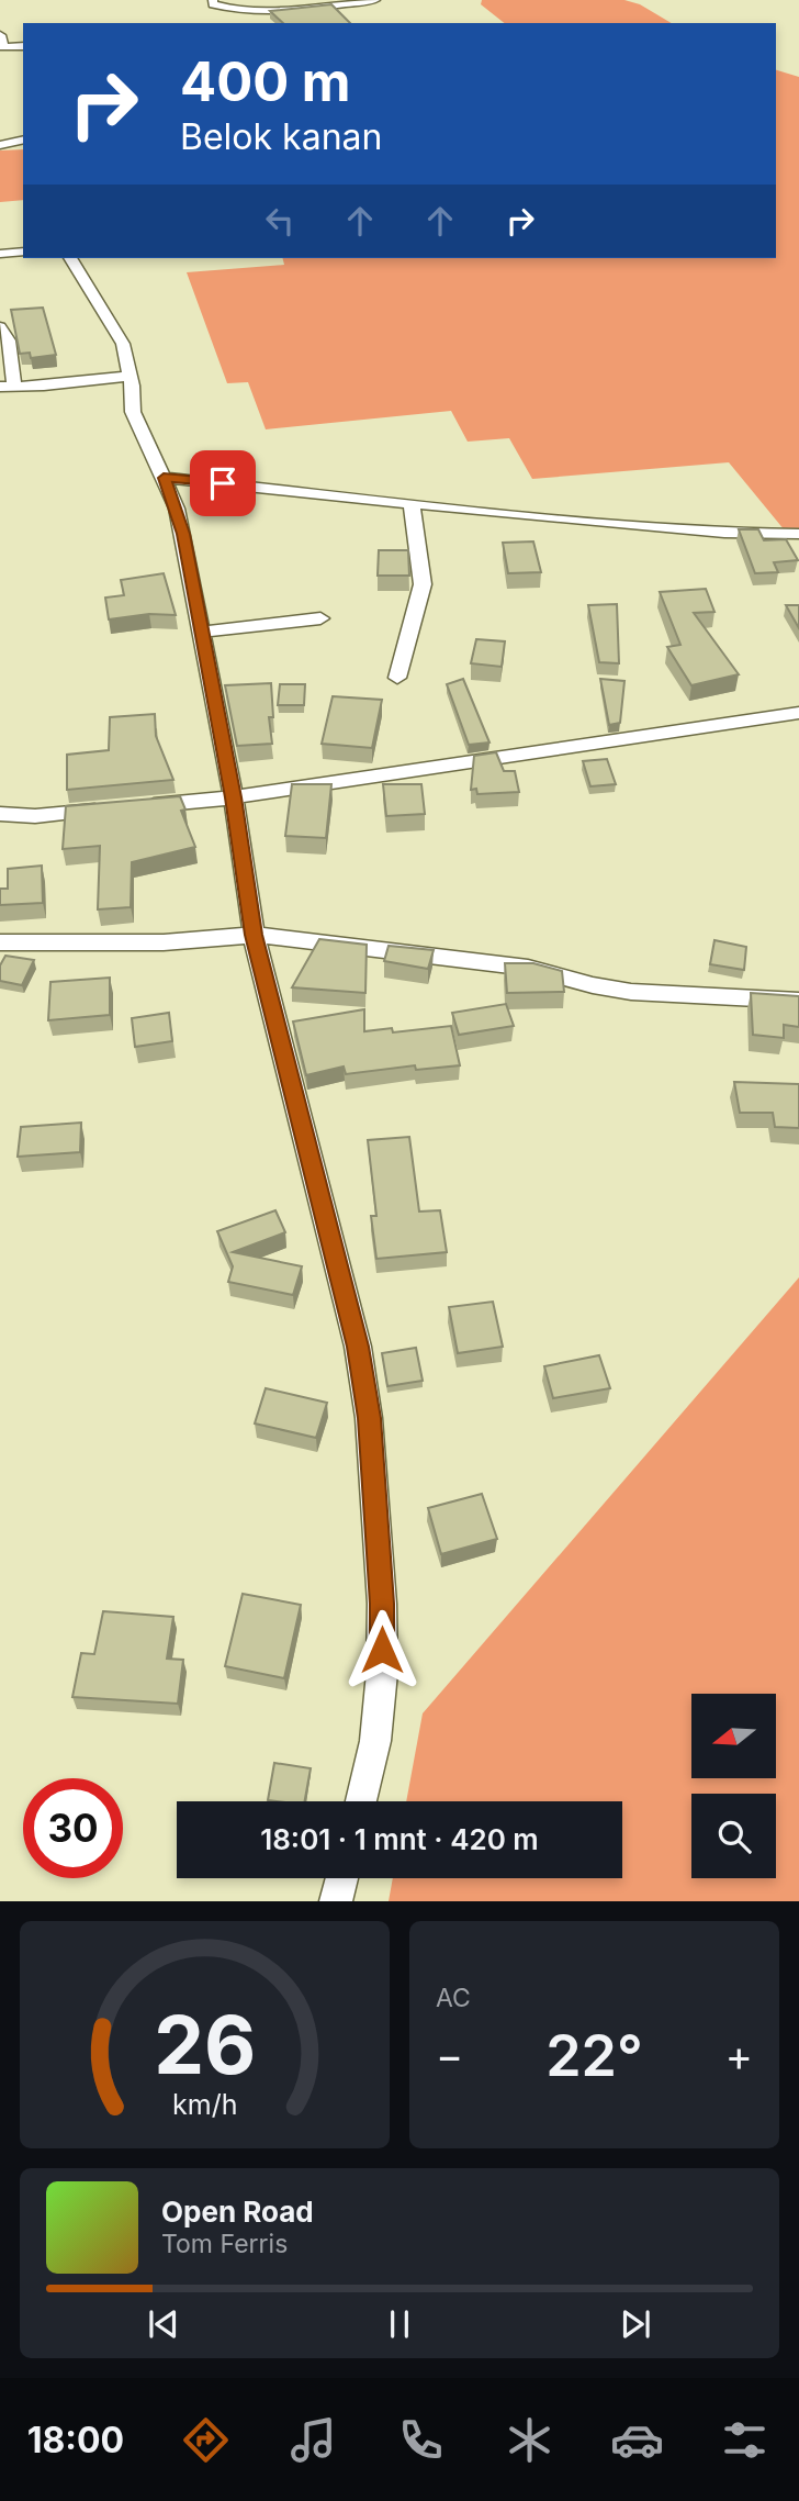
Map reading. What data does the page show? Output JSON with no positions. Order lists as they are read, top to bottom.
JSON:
{
  "north": "left",
  "page": {
    "turn": ["400 m", "Belok kanan"],
    "limit": "30",
    "trip": "18:01 · 1 mnt · 420 m",
    "tile": "AC",
    "heat": ["−", "22°", "+"],
    "song": ["Open Road", "Tom Ferris"],
    "tabs": "18:00",
    "gauge": ["26", "km/h"]
  }
}
